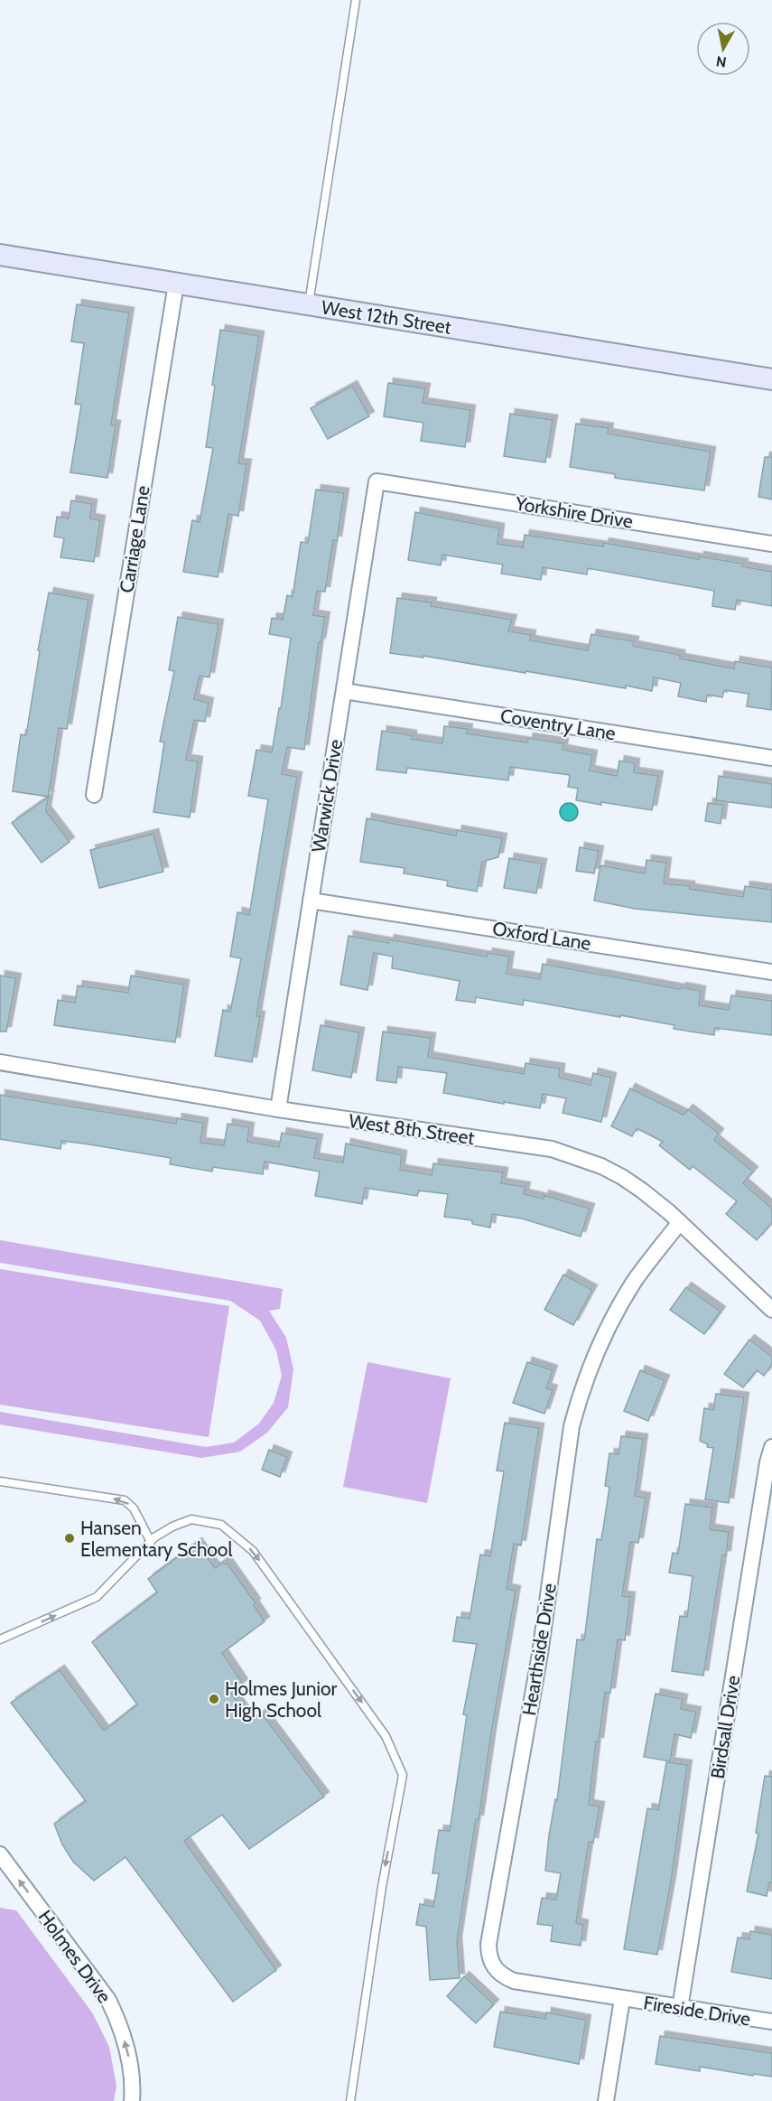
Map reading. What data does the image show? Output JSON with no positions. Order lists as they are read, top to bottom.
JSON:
{
  "streets": {
    "main road": ["West 12th Street"],
    "street": [
      "Yorkshire Drive",
      "Carriage Lane",
      "Coventry Lane",
      "Warwick Drive",
      "Oxford Lane",
      "West 8th Street",
      "Hearthside Drive",
      "Birdsall Drive",
      "Holmes Drive",
      "Fireside Drive"
    ]
  },
  "crossings": [
    ["West 12th Street", "Carriage Lane"],
    ["Yorkshire Drive", "Warwick Drive"],
    ["Coventry Lane", "Warwick Drive"],
    ["Warwick Drive", "Oxford Lane"],
    ["Warwick Drive", "West 8th Street"],
    ["West 8th Street", "Hearthside Drive"],
    ["Hearthside Drive", "Fireside Drive"],
    ["Birdsall Drive", "Fireside Drive"]
  ],
  "one_way": ["Holmes Drive"],
  "places": ["Hansen Elementary School", "Holmes Junior High School"],
  "north": "bottom"
}
